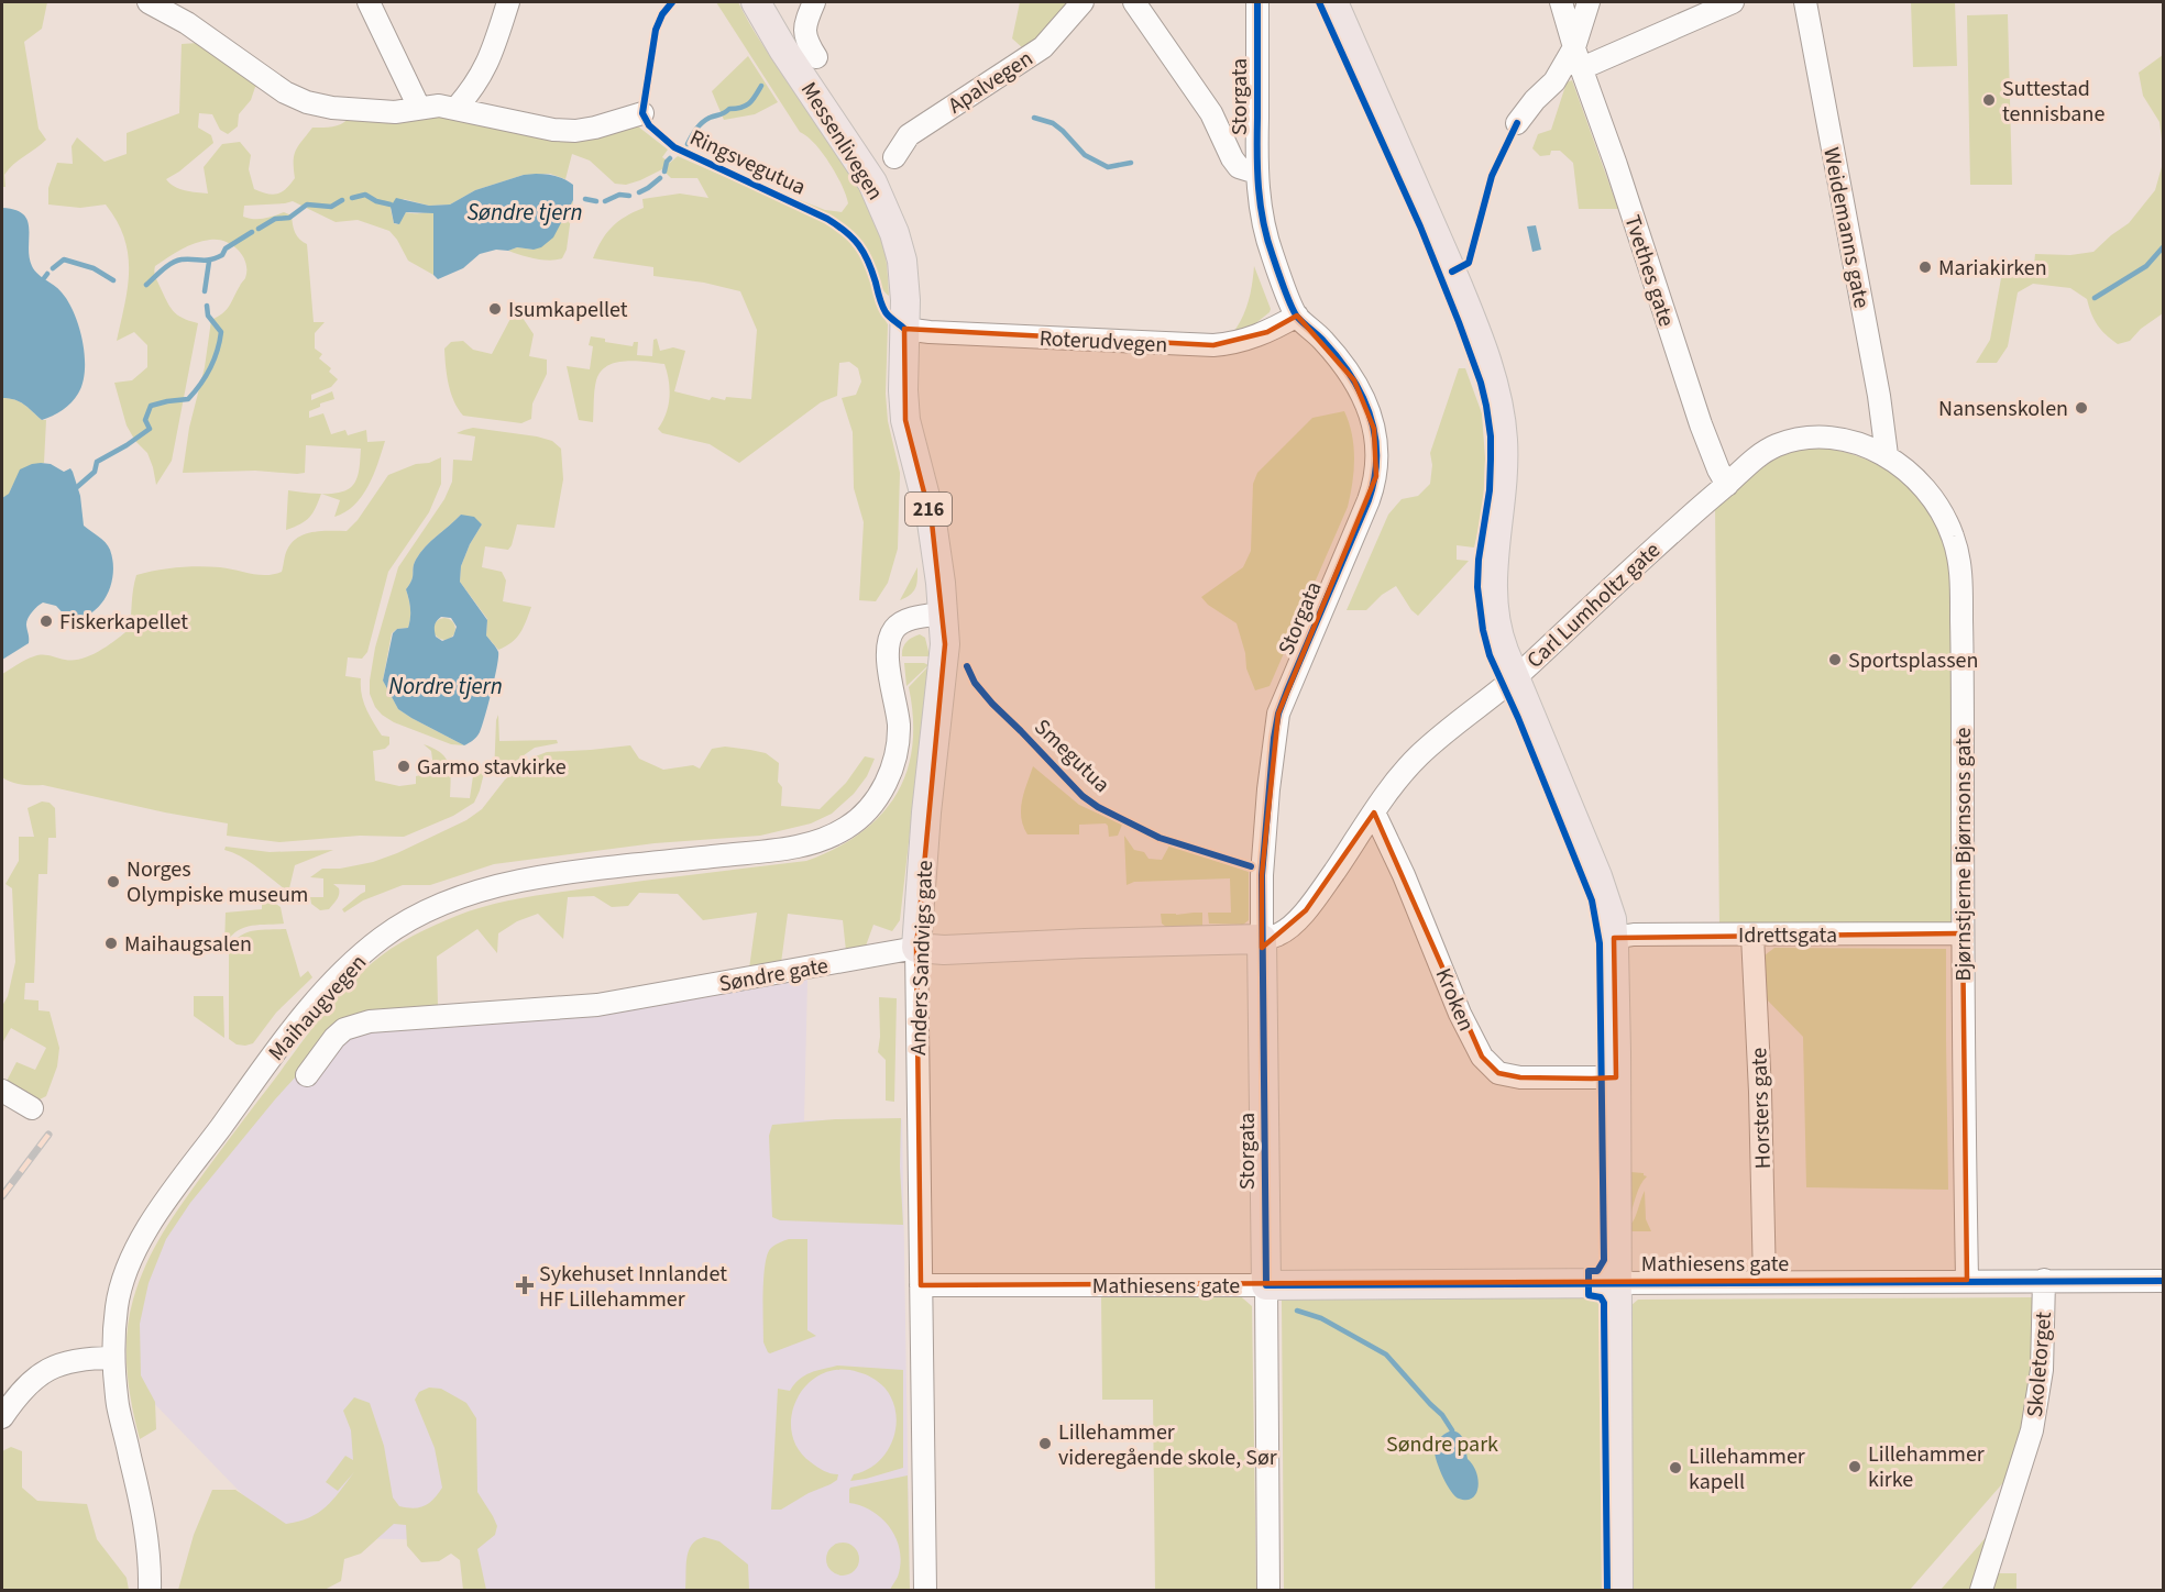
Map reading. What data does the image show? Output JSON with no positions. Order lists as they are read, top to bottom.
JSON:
{
  "streets": {
    "main road": [
      "Storgata",
      "Messenlivegen",
      "216",
      "Anders Sandvigs gate",
      "Søndre gate",
      "Mathiesens gate"
    ],
    "street": [
      "Apalvegen",
      "Weidemanns gate",
      "Tvethes gate",
      "Roterudvegen",
      "Carl Lumholtz gate",
      "Bjørnstjerne Bjørnsons gate",
      "Idrettsgata",
      "Kroken",
      "Maihaugvegen",
      "Horsters gate",
      "Skoletorget"
    ],
    "cycle path": ["Ringsvegutua", "Smegutua"]
  },
  "crossings": [
    ["Storgata", "Roterudvegen"],
    ["Storgata", "Carl Lumholtz gate"],
    ["Storgata", "Søndre gate"],
    ["Storgata", "Mathiesens gate"],
    ["Messenlivegen", "Roterudvegen"],
    ["Messenlivegen", "Anders Sandvigs gate"],
    ["Weidemanns gate", "Carl Lumholtz gate"],
    ["Weidemanns gate", "Bjørnstjerne Bjørnsons gate"],
    ["Tvethes gate", "Carl Lumholtz gate"],
    ["Roterudvegen", "Anders Sandvigs gate"],
    ["Carl Lumholtz gate", "Bjørnstjerne Bjørnsons gate"],
    ["Carl Lumholtz gate", "Søndre gate"],
    ["Carl Lumholtz gate", "Kroken"],
    ["Bjørnstjerne Bjørnsons gate", "Idrettsgata"],
    ["Bjørnstjerne Bjørnsons gate", "Mathiesens gate"],
    ["Idrettsgata", "Horsters gate"],
    ["Anders Sandvigs gate", "Søndre gate"],
    ["Anders Sandvigs gate", "Maihaugvegen"],
    ["Anders Sandvigs gate", "Mathiesens gate"],
    ["Horsters gate", "Mathiesens gate"],
    ["Mathiesens gate", "Skoletorget"]
  ],
  "water": ["Søndre tjern", "Nordre tjern"],
  "parks": ["Søndre park"],
  "places": {
    "other": [
      "Suttestad tennisbane",
      "Mariakirken",
      "Isumkapellet",
      "Nansenskolen",
      "Fiskerkapellet",
      "Sportsplassen",
      "Garmo stavkirke",
      "Norges Olympiske museum",
      "Maihaugsalen",
      "Lillehammer videregående skole, Sør",
      "Lillehammer kirke",
      "Lillehammer kapell"
    ],
    "health": ["Sykehuset Innlandet HF Lillehammer"]
  }
}
